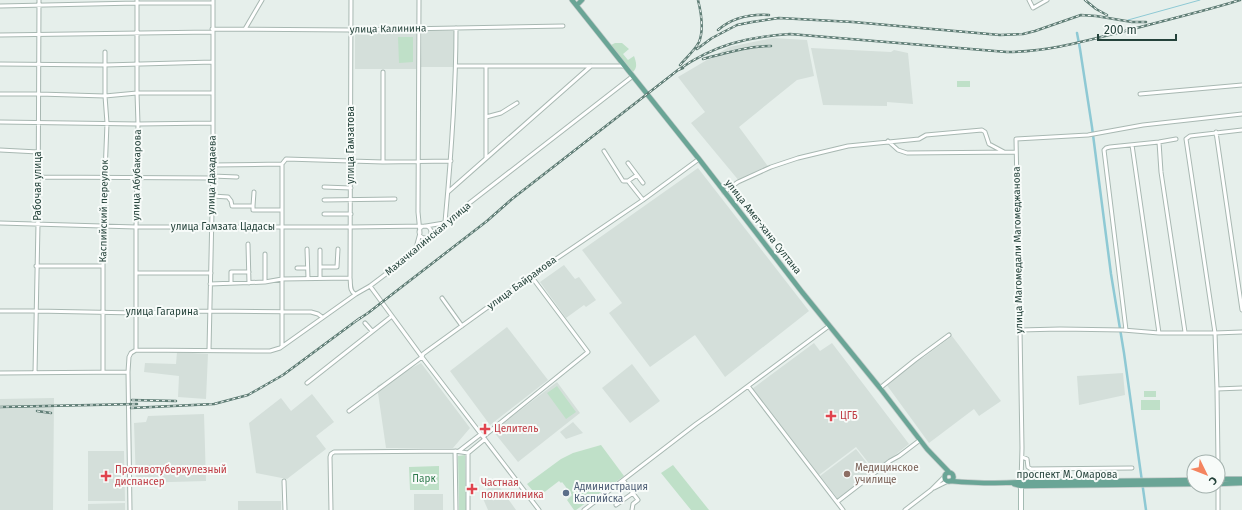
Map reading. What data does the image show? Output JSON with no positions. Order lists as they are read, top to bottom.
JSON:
{
  "streets": {
    "main road": ["улица Амет-хана Султана", "проспект М. Омарова"],
    "street": [
      "улица Калинина",
      "улица Гамзатова",
      "улица Абубакарова",
      "улица Дахадаева",
      "Рабочая улица",
      "Каспийский переулок",
      "улица Гамзата Цадасы",
      "Махачкалинская улица",
      "улица Магомедали Магомеджановa",
      "улица Байрамова",
      "улица Гагарина"
    ]
  },
  "crossings": [
    ["улица Калинина", "улица Гамзатова"],
    ["улица Калинина", "улица Абубакарова"],
    ["улица Калинина", "улица Дахадаева"],
    ["улица Калинина", "Рабочая улица"],
    ["улица Гамзатова", "улица Гамзата Цадасы"],
    ["улица Гамзатова", "Махачкалинская улица"],
    ["улица Абубакарова", "улица Гамзата Цадасы"],
    ["улица Абубакарова", "Махачкалинская улица"],
    ["улица Абубакарова", "улица Гагарина"],
    ["улица Дахадаева", "улица Гамзата Цадасы"],
    ["улица Дахадаева", "Махачкалинская улица"],
    ["улица Дахадаева", "улица Гагарина"],
    ["Рабочая улица", "улица Гамзата Цадасы"],
    ["Рабочая улица", "улица Гагарина"],
    ["Каспийский переулок", "улица Гамзата Цадасы"],
    ["Каспийский переулок", "улица Гагарина"],
    ["улица Гамзата Цадасы", "Махачкалинская улица"],
    ["улица Амет-хана Султана", "Махачкалинская улица"],
    ["улица Амет-хана Султана", "улица Байрамова"],
    ["Махачкалинская улица", "улица Гагарина"],
    ["улица Магомедали Магомеджановa", "проспект М. Омарова"]
  ],
  "parks": ["Парк"],
  "places": {
    "health": [
      "ЦГБ",
      "Целитель",
      "Противотуберкулезный диспансер",
      "Частная поликлиника"
    ],
    "other": ["Медицинское училище", "Администрация Каспийска"]
  },
  "scale_bar": "200 m",
  "north": "bottom right"
}
